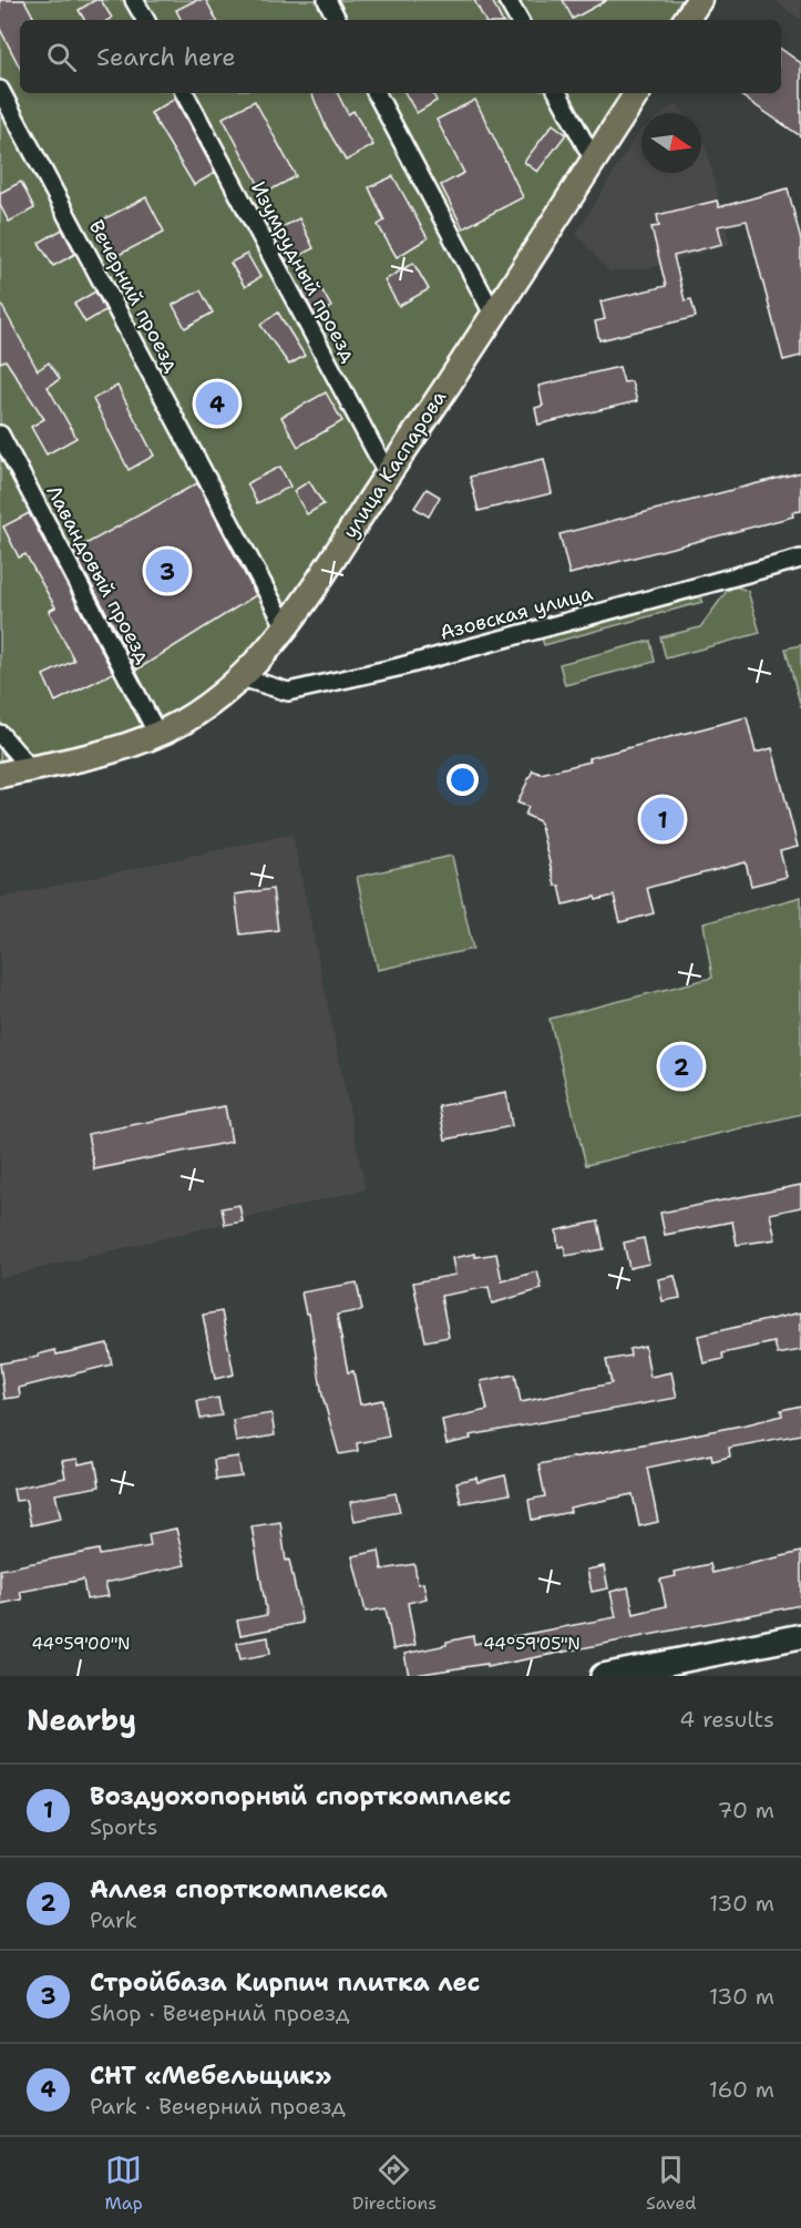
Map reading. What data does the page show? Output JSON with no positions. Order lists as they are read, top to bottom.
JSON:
{
  "streets": {
    "main road": ["улица Каспарова"],
    "street": [
      "Изумрудный проезд",
      "Вечерний проезд",
      "Лавандовый проезд",
      "Азовская улица"
    ]
  },
  "crossings": [
    ["Изумрудный проезд", "улица Каспарова"],
    ["Вечерний проезд", "улица Каспарова"],
    ["улица Каспарова", "Лавандовый проезд"],
    ["улица Каспарова", "Азовская улица"]
  ],
  "north": "right",
  "page": {
    "search": "Search here",
    "pins": [
      "4",
      "3",
      "1",
      "2"
    ],
    "heading": ["Nearby", "4 results"],
    "list": [
      {
        "mark": "1",
        "name": "Воздуохопорный спорткомплекс",
        "note": "Sports",
        "value": "70 m"
      },
      {
        "mark": "2",
        "name": "Аллея спорткомплекса",
        "note": "Park",
        "value": "130 m"
      },
      {
        "mark": "3",
        "name": "Стройбаза Кирпич плитка лес",
        "note": "Shop · Вечерний проезд",
        "value": "130 m"
      },
      {
        "mark": "4",
        "name": "СНТ «Мебельщик»",
        "note": "Park · Вечерний проезд",
        "value": "160 m"
      }
    ],
    "nav": ["Map", "Directions", "Saved"]
  },
  "coordinates": ["44°59'00\"N", "44°59'05\"N"]
}
